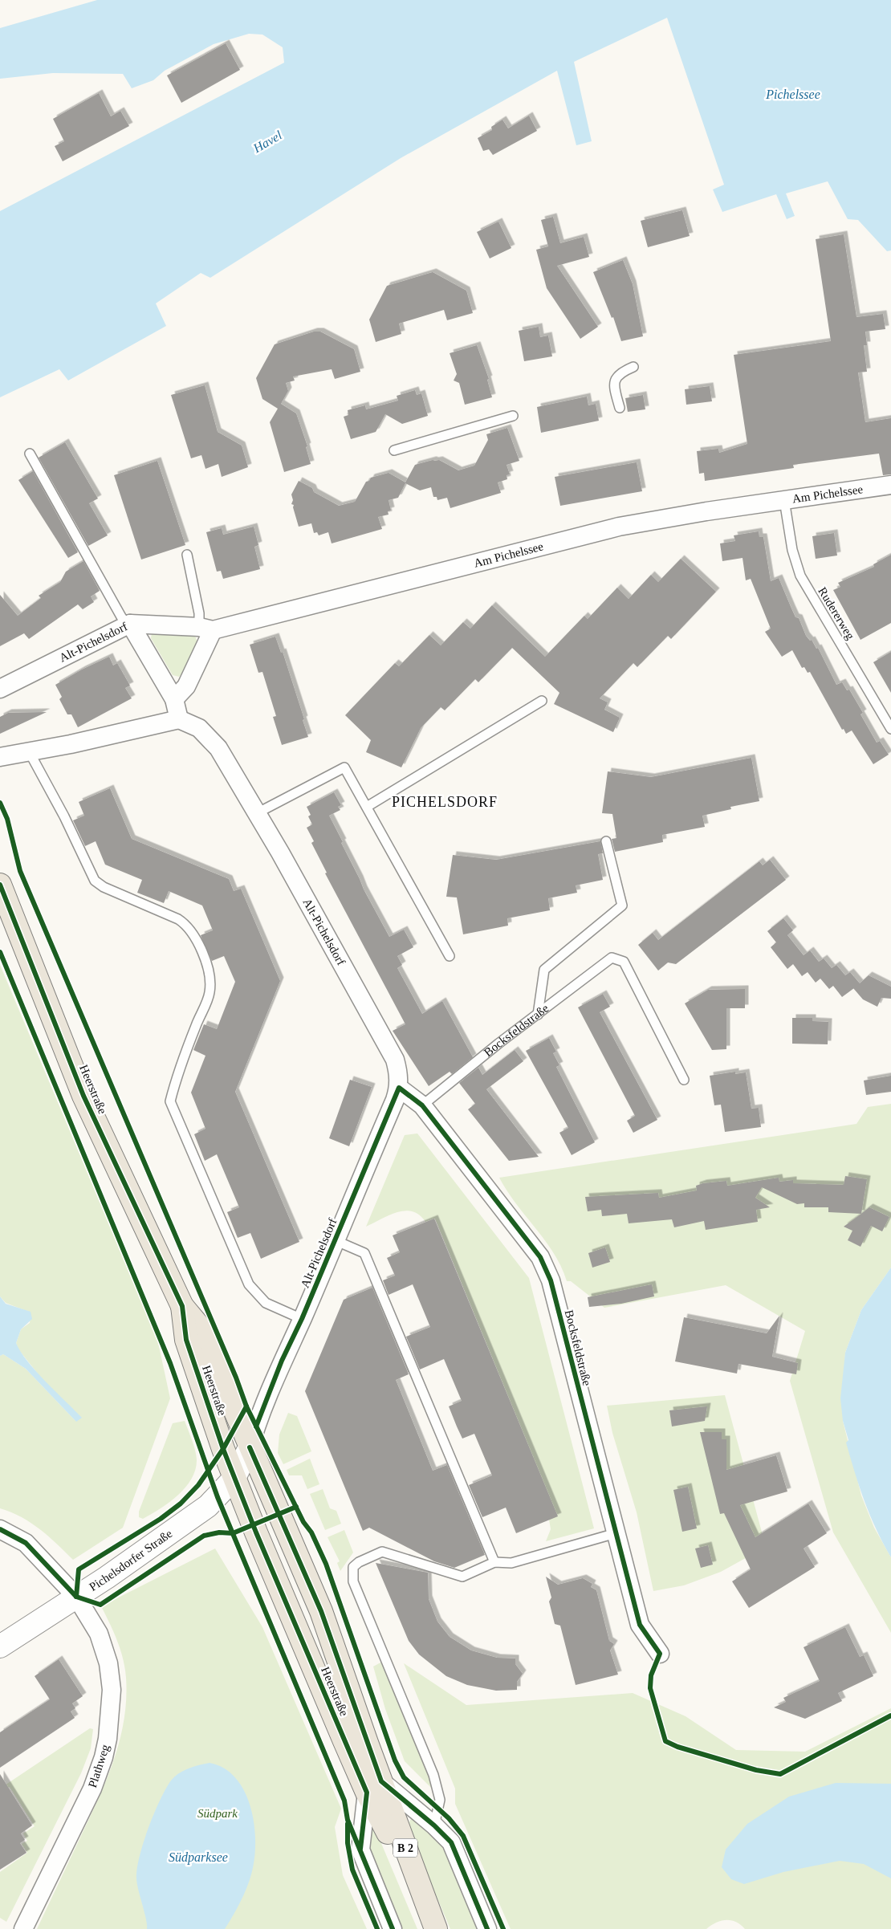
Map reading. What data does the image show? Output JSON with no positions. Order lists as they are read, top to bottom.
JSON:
{
  "streets": {
    "main road": ["Heerstraße", "B 2"],
    "street": [
      "Am Pichelssee",
      "Alt-Pichelsdorf",
      "Bocksfeldstraße",
      "Pichelsdorfer Straße",
      "Plathweg"
    ],
    "lane": ["Rudererweg"]
  },
  "crossings": [
    ["Am Pichelssee", "Rudererweg"],
    ["Am Pichelssee", "Alt-Pichelsdorf"],
    ["Alt-Pichelsdorf", "Bocksfeldstraße"],
    ["Alt-Pichelsdorf", "Heerstraße"],
    ["Alt-Pichelsdorf", "Pichelsdorfer Straße"],
    ["Heerstraße", "Pichelsdorfer Straße"],
    ["Pichelsdorfer Straße", "Plathweg"]
  ],
  "districts": ["PICHELSDORF"],
  "water": ["Pichelssee", "Havel", "Südparksee"],
  "parks": ["Südpark"]
}
